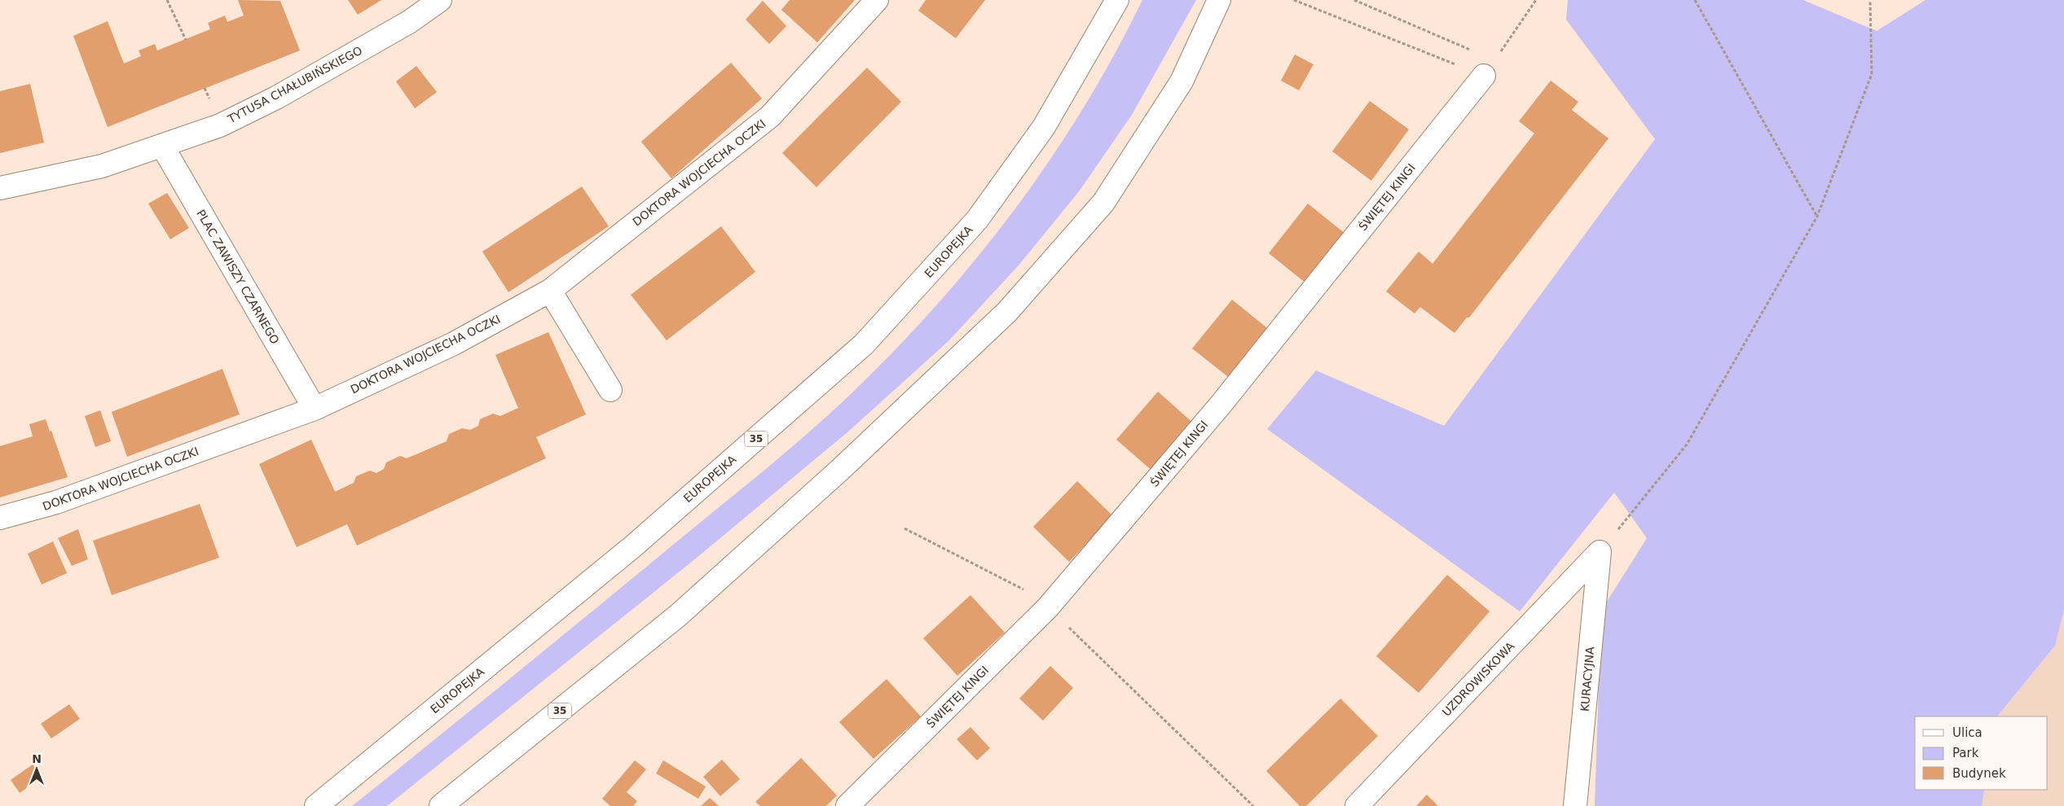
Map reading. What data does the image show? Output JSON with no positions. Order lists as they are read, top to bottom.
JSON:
{
  "streets": {
    "street": [
      "TYTUSA CHAŁUBIŃSKIEGO",
      "DOKTORA WOJCIECHA OCZKI",
      "ŚWIĘTEJ KINGI",
      "EUROPEJKA",
      "PLAC ZAWISZY CZARNEGO",
      "35",
      "UZDROWISKOWA",
      "KURACYJNA"
    ]
  },
  "crossings": [
    ["TYTUSA CHAŁUBIŃSKIEGO", "PLAC ZAWISZY CZARNEGO"],
    ["DOKTORA WOJCIECHA OCZKI", "PLAC ZAWISZY CZARNEGO"],
    ["UZDROWISKOWA", "KURACYJNA"]
  ],
  "legend": ["Ulica", "Park", "Budynek"],
  "north": "top"
}
